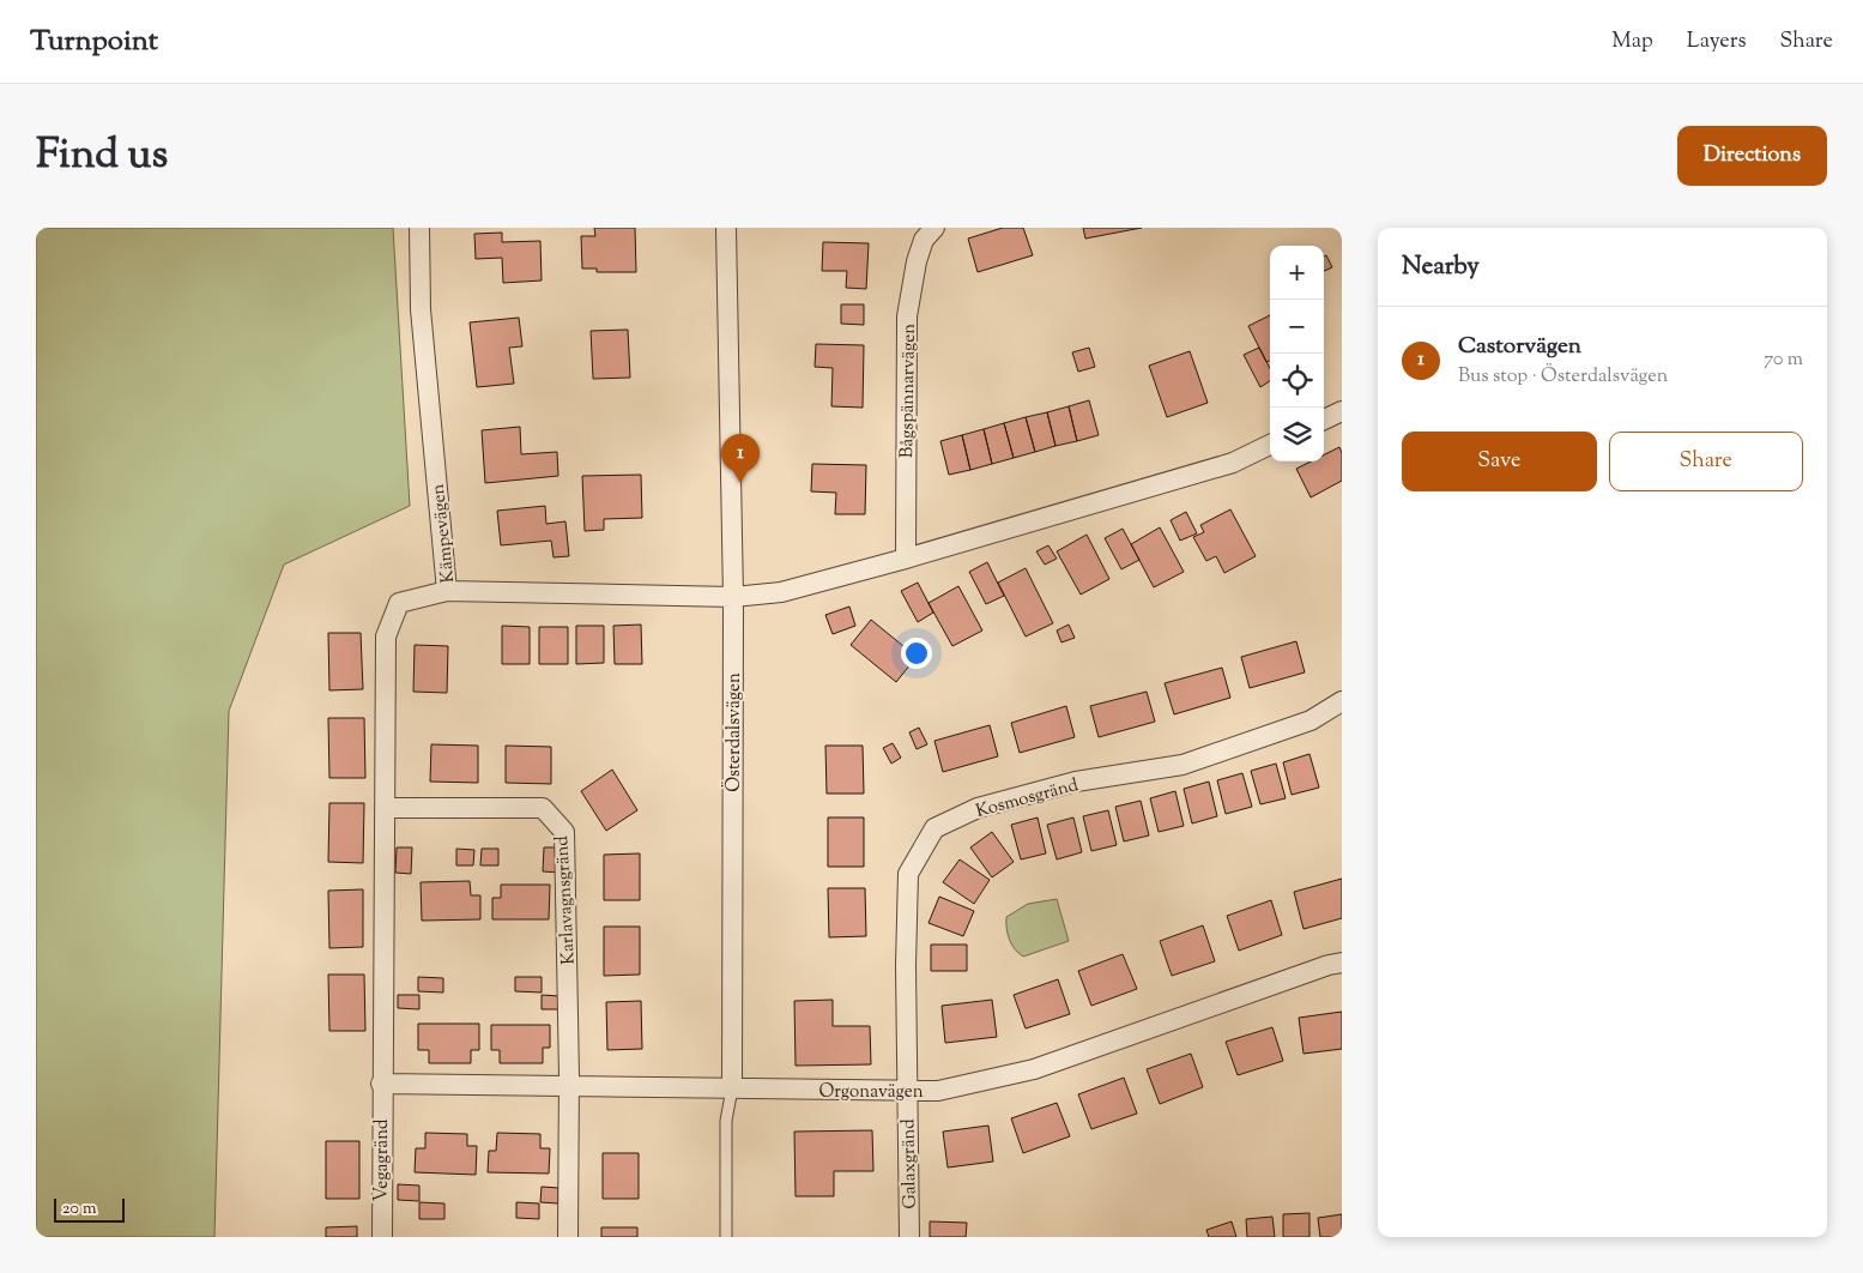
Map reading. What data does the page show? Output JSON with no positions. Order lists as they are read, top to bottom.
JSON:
{
  "streets": {
    "street": [
      "Bågspännarvägen",
      "Kämpevägen",
      "Österdalsvägen",
      "Kosmosgränd",
      "Karlavagnsgränd",
      "Orgonavägen",
      "Vegagränd",
      "Galaxgränd"
    ]
  },
  "crossings": [
    ["Bågspännarvägen", "Kämpevägen"],
    ["Kämpevägen", "Österdalsvägen"],
    ["Österdalsvägen", "Orgonavägen"],
    ["Kosmosgränd", "Orgonavägen"],
    ["Kosmosgränd", "Galaxgränd"],
    ["Karlavagnsgränd", "Orgonavägen"],
    ["Orgonavägen", "Vegagränd"],
    ["Orgonavägen", "Galaxgränd"]
  ],
  "scale_bar": "20 m",
  "page": {
    "header": "Turnpoint",
    "nav": ["Map", "Layers", "Share"],
    "title": "Find us",
    "buttons": [
      "Directions",
      ["Save", "Share"]
    ],
    "heading": "Nearby",
    "map_buttons": ["+", "−"],
    "list": [
      {
        "mark": "1",
        "name": "Castorvägen",
        "note": "Bus stop · Österdalsvägen",
        "value": "70 m"
      }
    ],
    "pins": "1",
    "scale": "20 m"
  }
}
